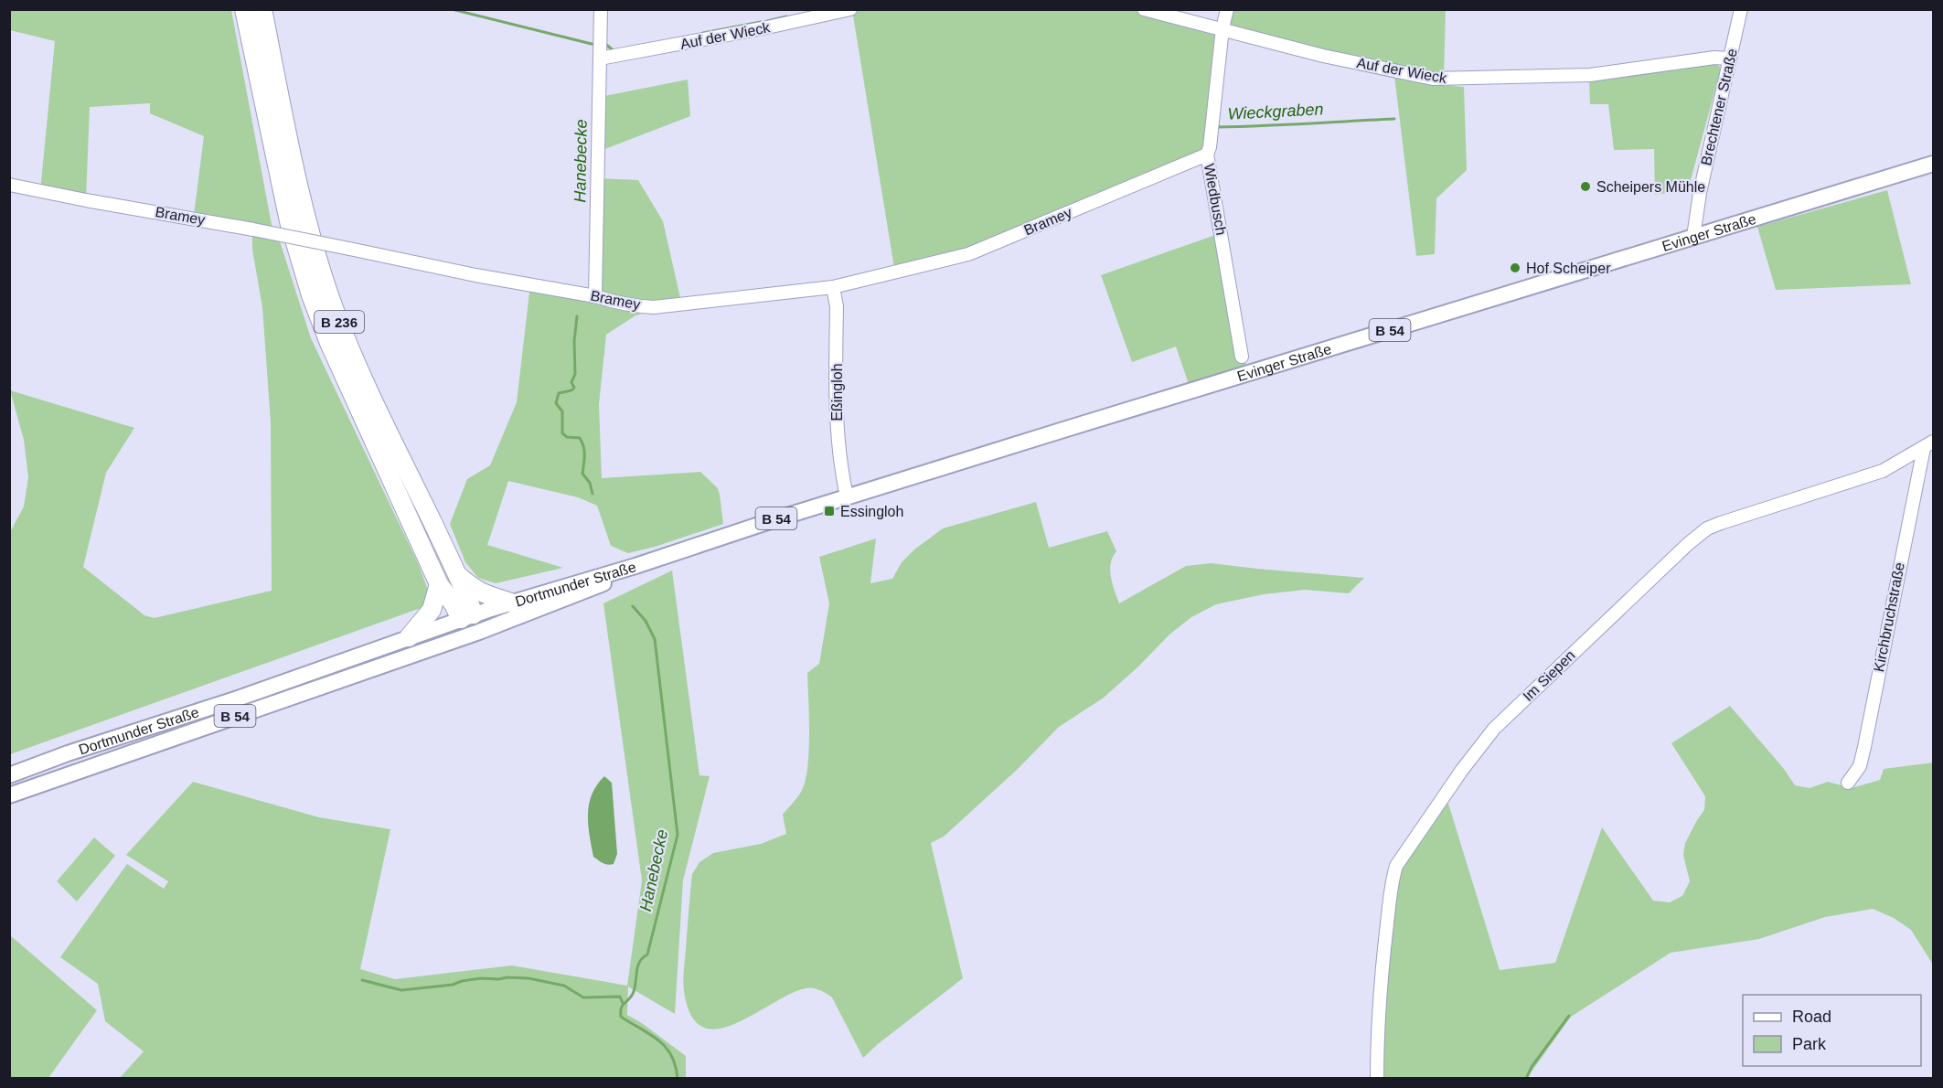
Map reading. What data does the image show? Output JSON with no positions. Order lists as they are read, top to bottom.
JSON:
{
  "streets": {
    "highway": ["B 236"],
    "main road": ["Evinger Straße", "B 54", "Dortmunder Straße"],
    "street": [
      "Auf der Wieck",
      "Brechtener Straße",
      "Wiedbusch",
      "Bramey",
      "Eßingloh",
      "Kirchbruchstraße",
      "Im Siepen"
    ]
  },
  "crossings": [
    ["Auf der Wieck", "Brechtener Straße"],
    ["Auf der Wieck", "Wiedbusch"],
    ["Brechtener Straße", "Evinger Straße"],
    ["Wiedbusch", "Bramey"],
    ["Bramey", "Eßingloh"],
    ["Evinger Straße", "Eßingloh"],
    ["Evinger Straße", "Dortmunder Straße"],
    ["B 236", "Dortmunder Straße"],
    ["Kirchbruchstraße", "Im Siepen"]
  ],
  "water": ["Wieckgraben", "Hanebecke"],
  "places": {
    "other": ["Scheipers Mühle", "Hof Scheiper"],
    "transit": ["Essingloh"]
  },
  "legend": ["Road", "Park"]
}
